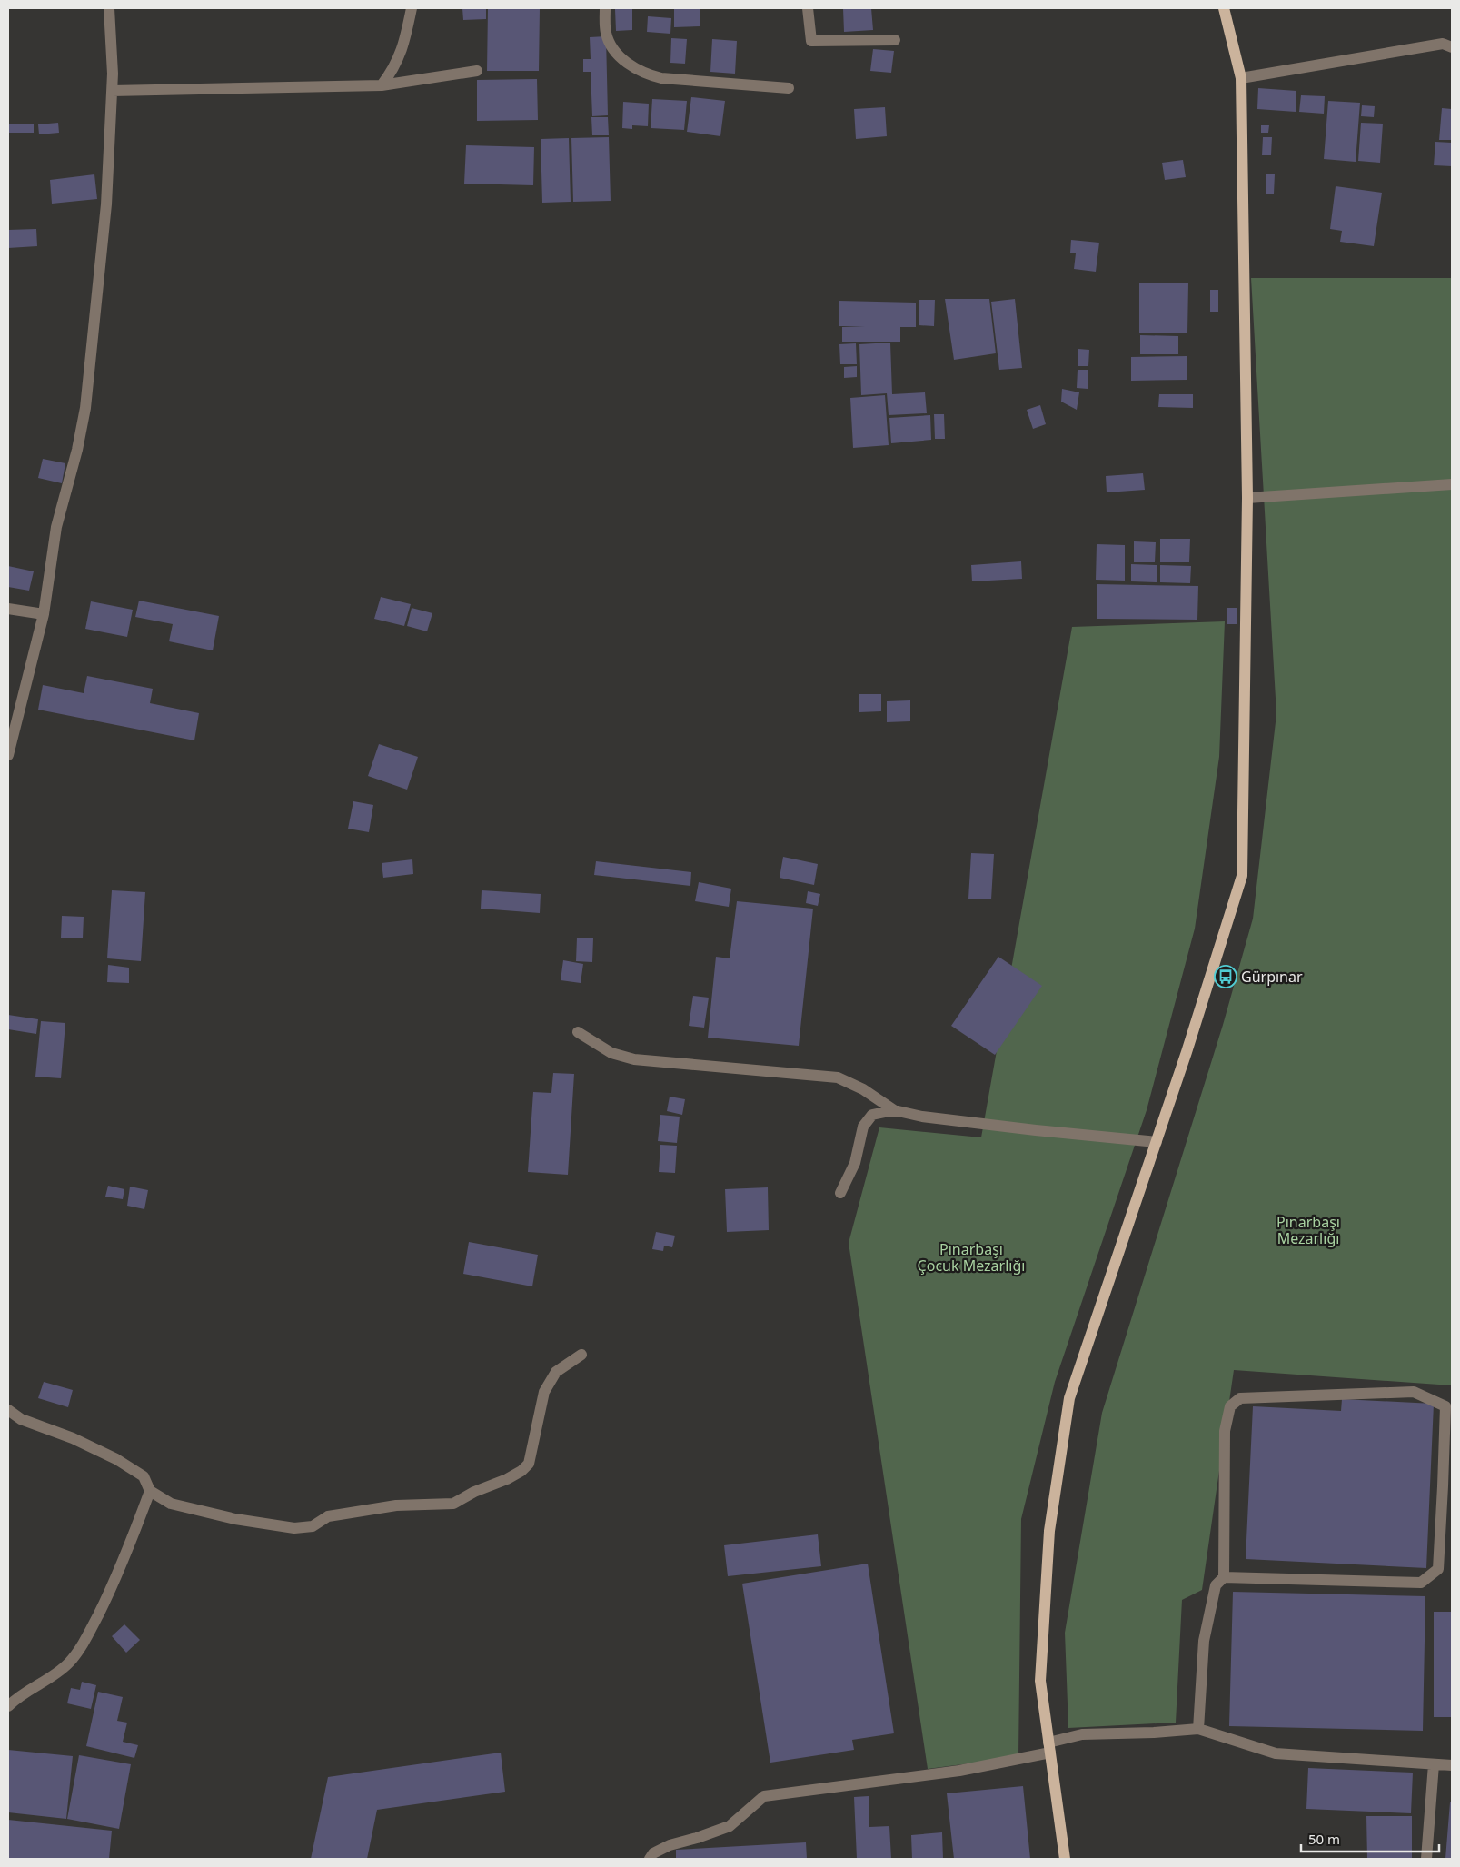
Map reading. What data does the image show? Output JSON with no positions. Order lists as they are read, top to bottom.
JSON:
{
  "parks": ["Pınarbaşı Mezarlığı", "Pınarbaşı Çocuk Mezarlığı"],
  "places": {
    "bus stop": ["Gürpınar"]
  },
  "scale_bar": "50 m"
}
